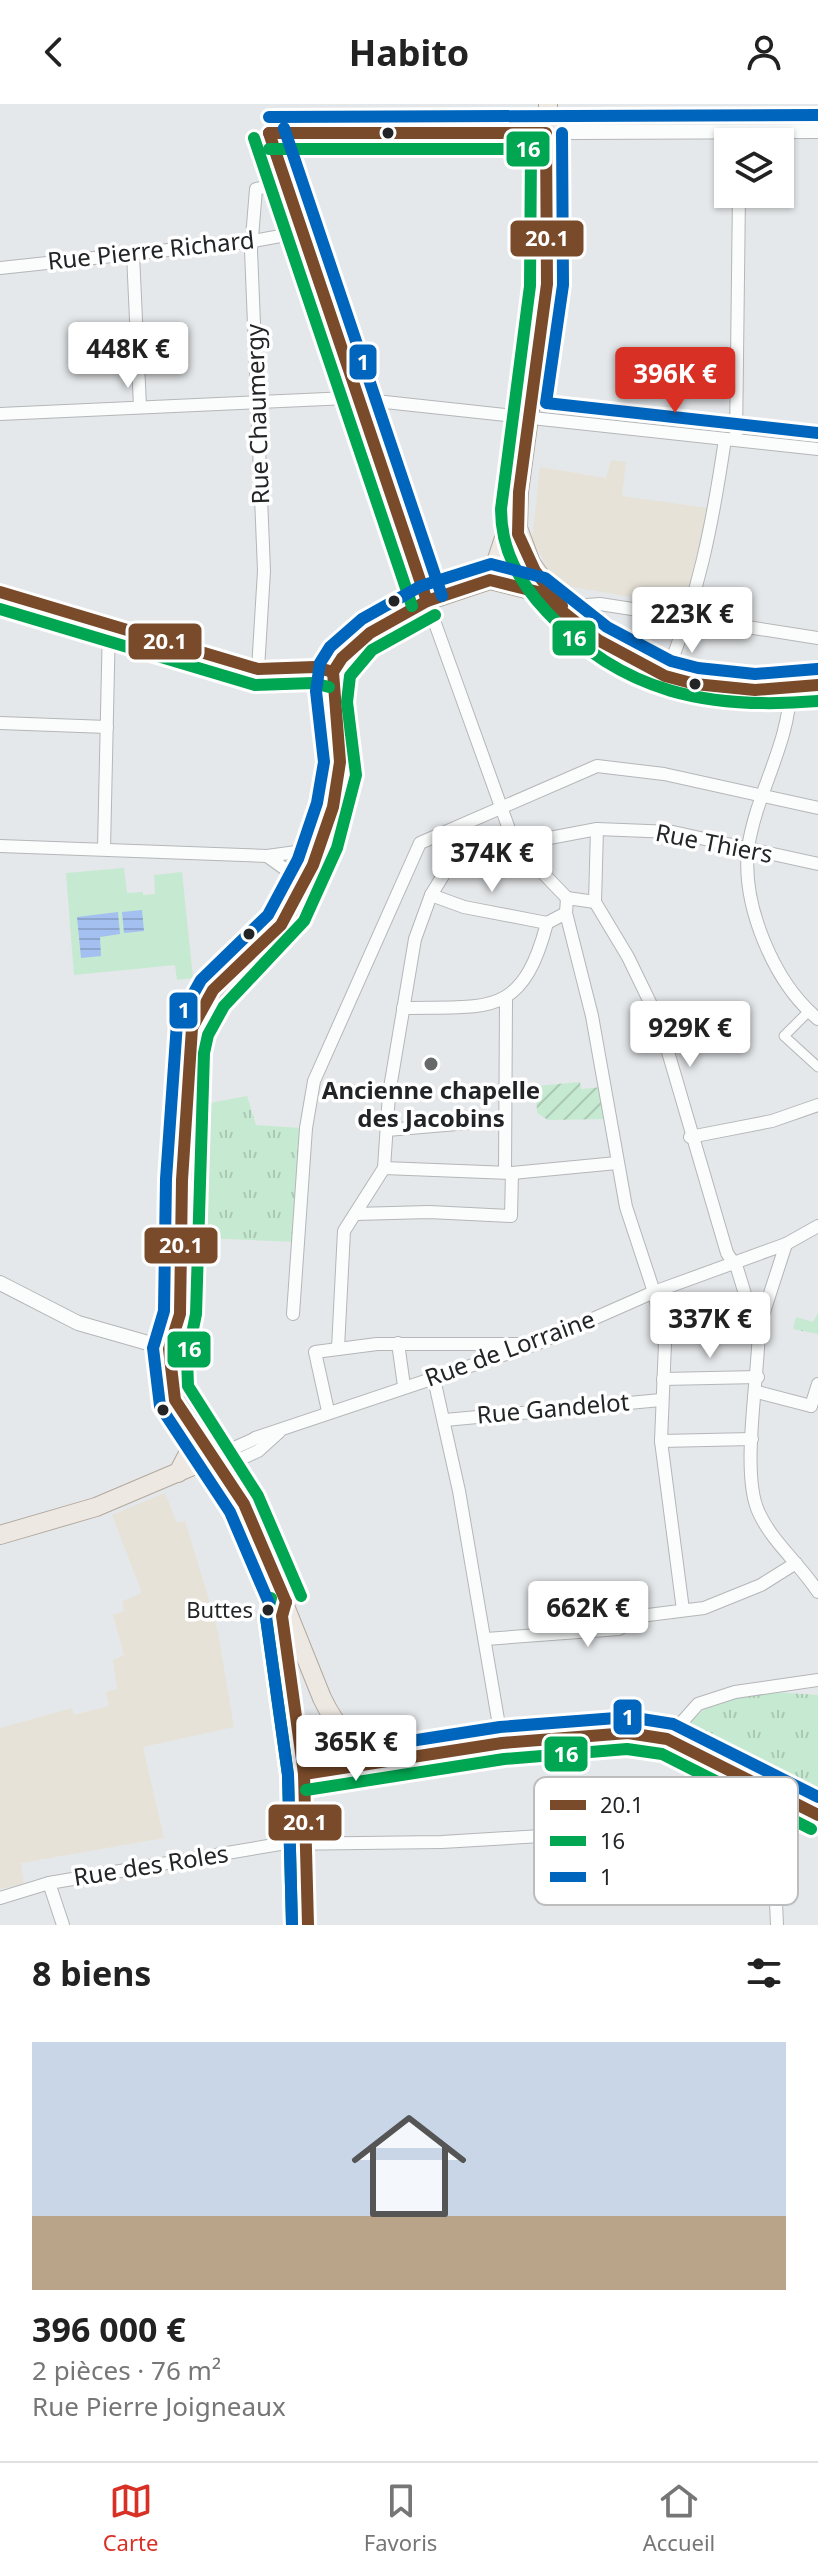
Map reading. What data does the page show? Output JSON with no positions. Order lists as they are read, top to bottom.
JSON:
{
  "streets": {
    "street": [
      "Rue Pierre Richard",
      "Rue Chaumergy",
      "Rue Thiers",
      "Rue de Lorraine",
      "Rue Gandelot",
      "Rue des Roles"
    ]
  },
  "crossings": [
    ["Rue Pierre Richard", "Rue Chaumergy"]
  ],
  "places": ["Ancienne chapelle des Jacobins", "Buttes"],
  "lines": ["transit line 1", "transit line 20.1", "transit line 16"],
  "legend": ["20.1", "16", "1"],
  "page": {
    "header": "Habito",
    "price": [
      "448K €",
      "396K €",
      "223K €",
      "374K €",
      "929K €",
      "337K €",
      "662K €",
      "365K €"
    ],
    "heading": "8 biens",
    "list": [
      {
        "name": "396 000 €",
        "note": "2 pièces · 76 m² · Rue Pierre Joigneaux"
      }
    ],
    "tabs": ["Carte", "Favoris", "Accueil"]
  }
}
